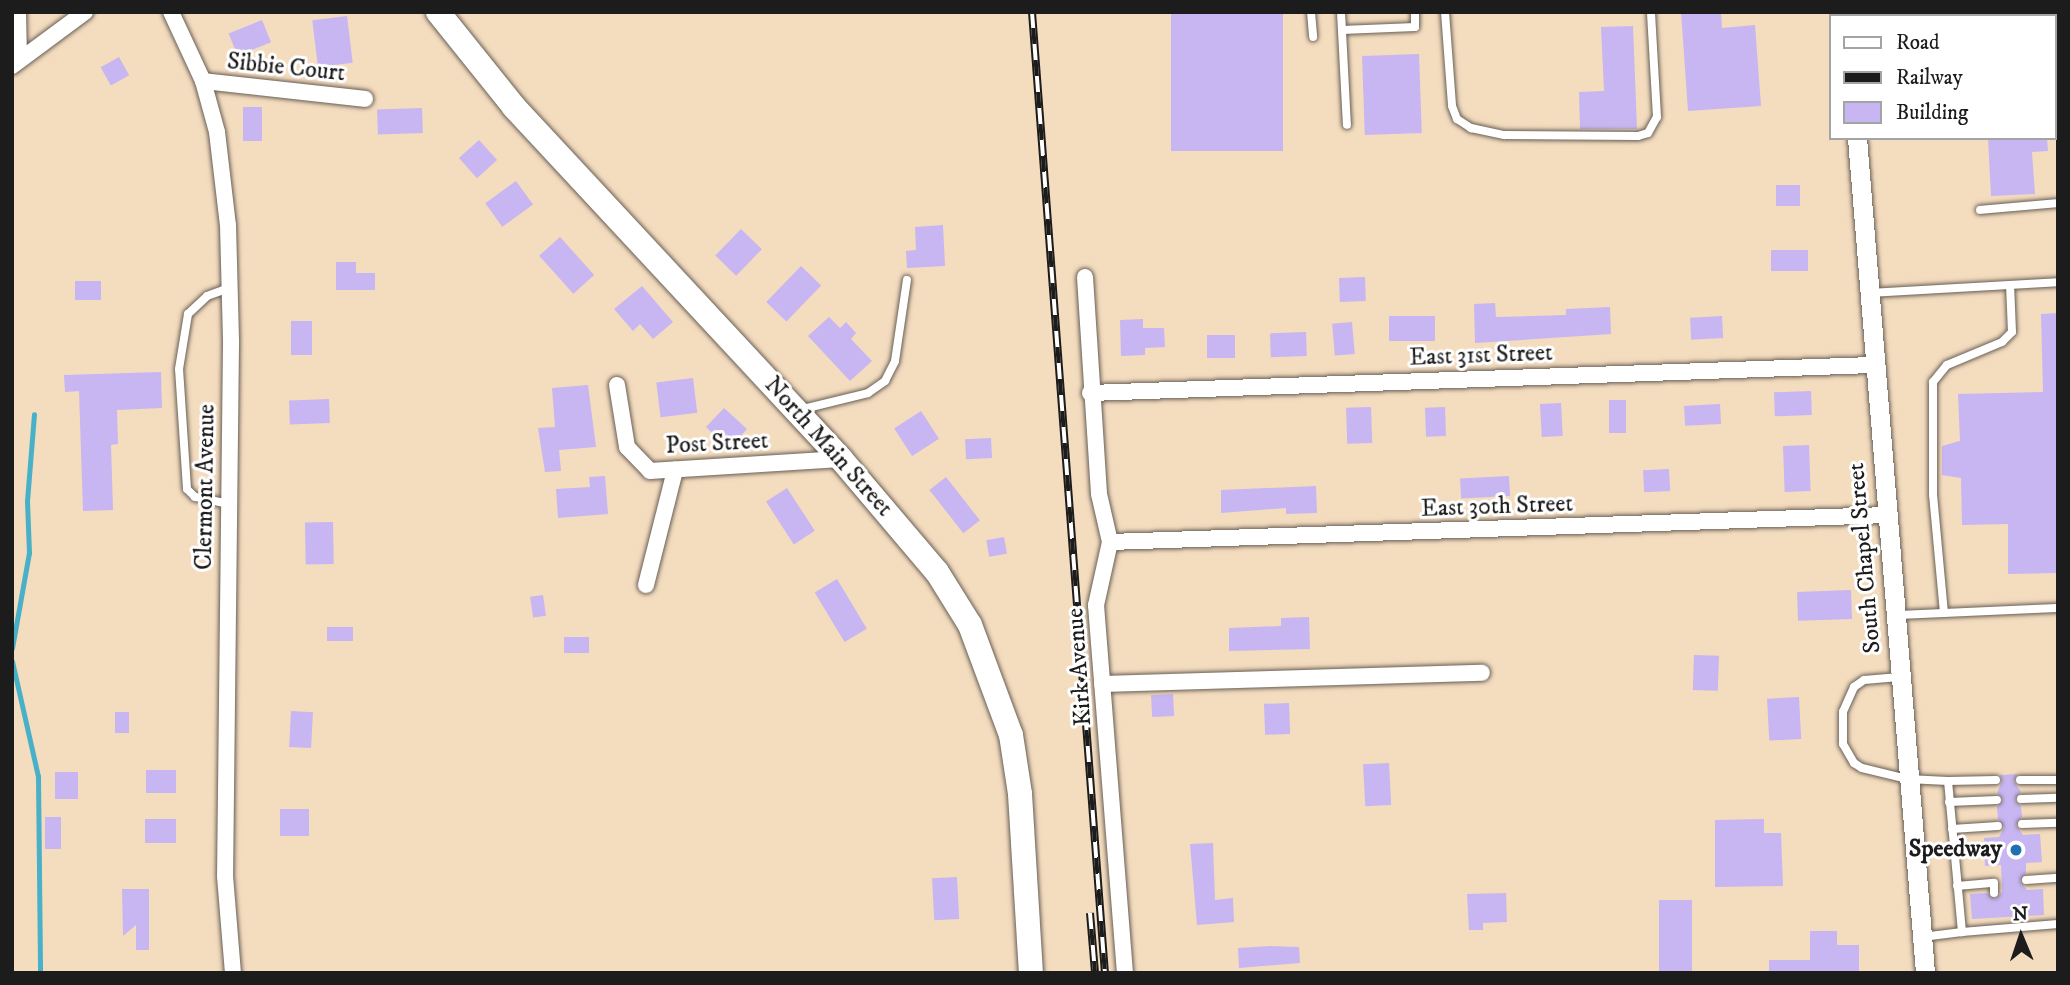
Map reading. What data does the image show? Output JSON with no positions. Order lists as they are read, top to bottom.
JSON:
{
  "streets": {
    "main road": ["North Main Street"],
    "street": [
      "Sibbie Court",
      "East 31st Street",
      "Post Street",
      "Clermont Avenue",
      "East 30th Street",
      "South Chapel Street",
      "Kirk Avenue"
    ]
  },
  "crossings": [
    ["Sibbie Court", "Clermont Avenue"],
    ["East 31st Street", "South Chapel Street"],
    ["East 31st Street", "Kirk Avenue"],
    ["Post Street", "North Main Street"],
    ["East 30th Street", "South Chapel Street"],
    ["East 30th Street", "Kirk Avenue"]
  ],
  "places": ["Speedway"],
  "legend": ["Road", "Railway", "Building"],
  "north": "top"
}
